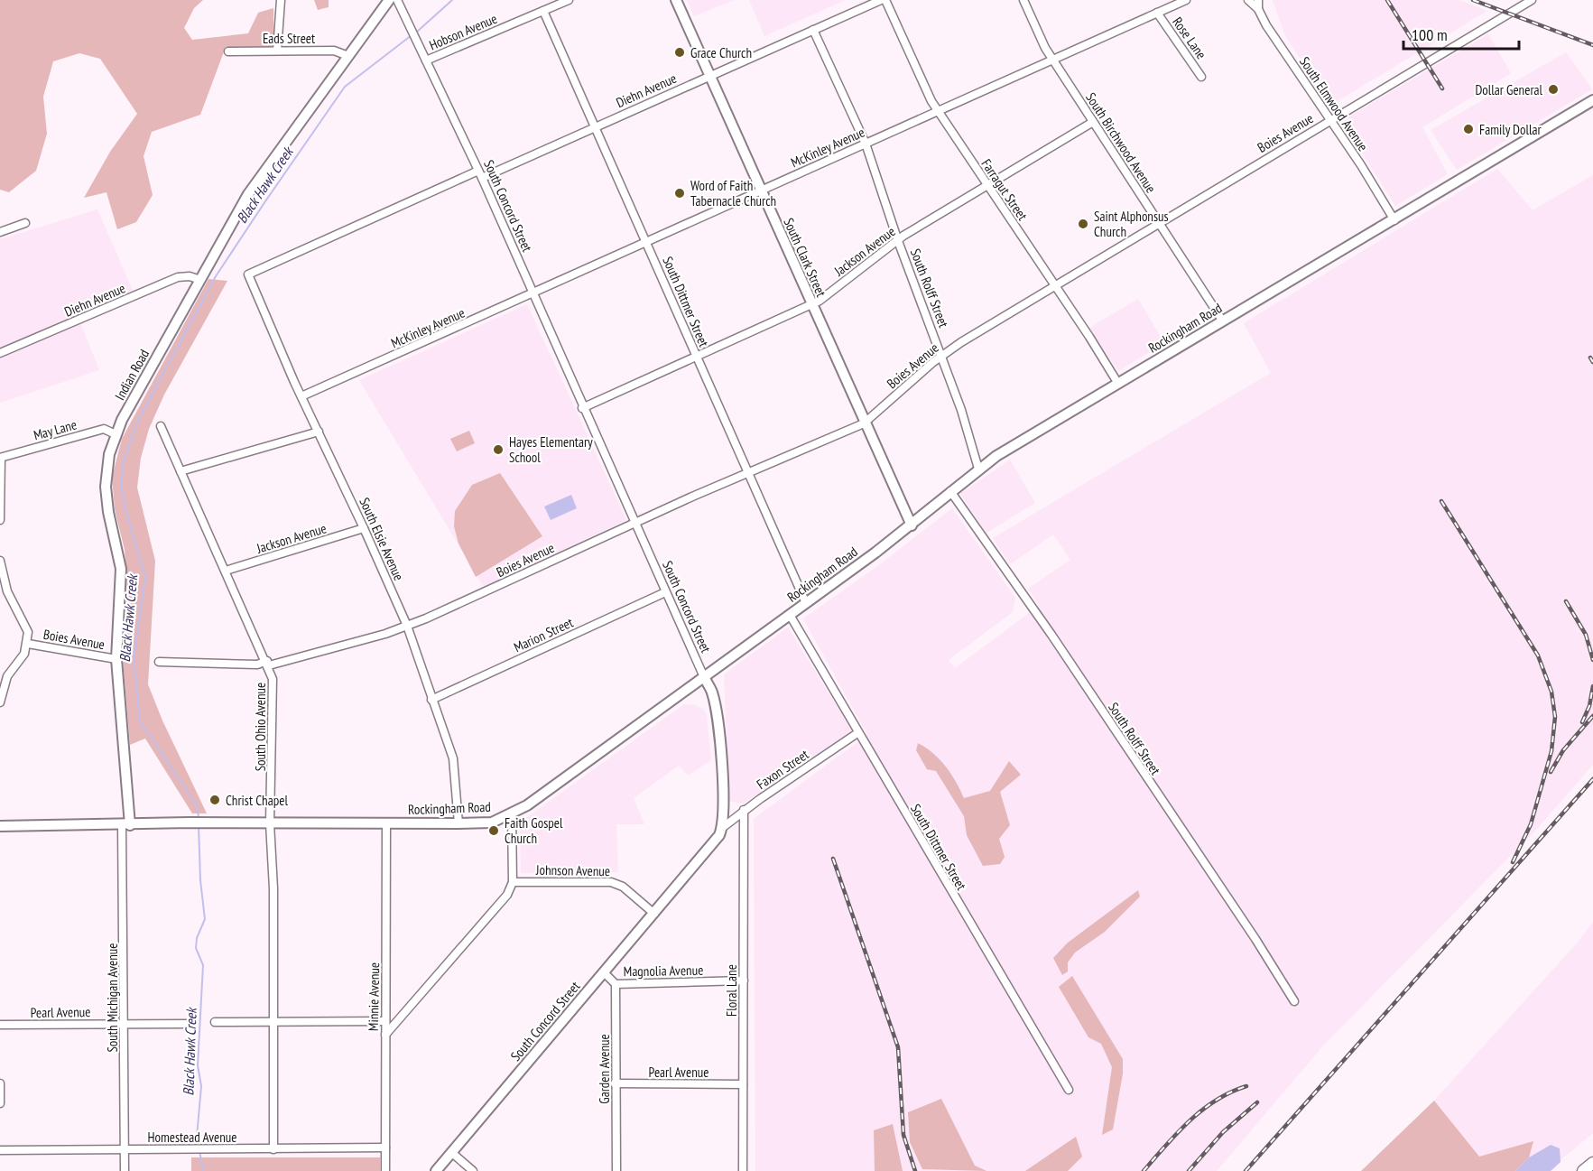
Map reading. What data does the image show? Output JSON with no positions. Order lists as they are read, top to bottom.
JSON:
{
  "streets": {
    "street": [
      "Hobson Avenue",
      "Eads Street",
      "Rose Lane",
      "Diehn Avenue",
      "South Elmwood Avenue",
      "Boies Avenue",
      "South Birchwood Avenue",
      "McKinley Avenue",
      "Farragut Street",
      "South Concord Street",
      "Jackson Avenue",
      "South Clark Street",
      "South Rolff Street",
      "South Dittmer Street",
      "Rockingham Road",
      "Indian Road",
      "May Lane",
      "South Elsie Avenue",
      "Marion Street",
      "South Ohio Avenue",
      "Faxon Street",
      "Johnson Avenue",
      "Magnolia Avenue",
      "Floral Lane",
      "Minnie Avenue",
      "South Michigan Avenue",
      "Pearl Avenue",
      "Garden Avenue",
      "Homestead Avenue"
    ]
  },
  "crossings": [
    ["Hobson Avenue", "South Concord Street"],
    ["Hobson Avenue", "South Dittmer Street"],
    ["Eads Street", "Indian Road"],
    ["Rose Lane", "McKinley Avenue"],
    ["Diehn Avenue", "South Concord Street"],
    ["Diehn Avenue", "South Clark Street"],
    ["Diehn Avenue", "South Rolff Street"],
    ["Diehn Avenue", "South Dittmer Street"],
    ["Diehn Avenue", "Indian Road"],
    ["Diehn Avenue", "South Elsie Avenue"],
    ["South Elmwood Avenue", "Boies Avenue"],
    ["South Elmwood Avenue", "Rockingham Road"],
    ["Boies Avenue", "South Birchwood Avenue"],
    ["Boies Avenue", "Farragut Street"],
    ["Boies Avenue", "South Concord Street"],
    ["Boies Avenue", "South Clark Street"],
    ["Boies Avenue", "South Rolff Street"],
    ["Boies Avenue", "South Dittmer Street"],
    ["Boies Avenue", "Indian Road"],
    ["Boies Avenue", "South Elsie Avenue"],
    ["Boies Avenue", "South Ohio Avenue"],
    ["South Birchwood Avenue", "McKinley Avenue"],
    ["South Birchwood Avenue", "Jackson Avenue"],
    ["South Birchwood Avenue", "Rockingham Road"],
    ["McKinley Avenue", "Farragut Street"],
    ["McKinley Avenue", "South Concord Street"],
    ["McKinley Avenue", "South Clark Street"],
    ["McKinley Avenue", "South Rolff Street"],
    ["McKinley Avenue", "South Dittmer Street"],
    ["McKinley Avenue", "South Elsie Avenue"],
    ["Farragut Street", "Jackson Avenue"],
    ["Farragut Street", "Rockingham Road"],
    ["South Concord Street", "Jackson Avenue"],
    ["South Concord Street", "Rockingham Road"],
    ["South Concord Street", "Marion Street"],
    ["South Concord Street", "Faxon Street"],
    ["South Concord Street", "Johnson Avenue"],
    ["Jackson Avenue", "South Clark Street"],
    ["Jackson Avenue", "South Rolff Street"],
    ["Jackson Avenue", "South Dittmer Street"],
    ["Jackson Avenue", "South Elsie Avenue"],
    ["Jackson Avenue", "South Ohio Avenue"],
    ["South Clark Street", "Rockingham Road"],
    ["South Rolff Street", "Rockingham Road"],
    ["South Dittmer Street", "Rockingham Road"],
    ["South Dittmer Street", "Faxon Street"],
    ["Rockingham Road", "Indian Road"],
    ["Rockingham Road", "South Elsie Avenue"],
    ["Rockingham Road", "South Ohio Avenue"],
    ["Rockingham Road", "Minnie Avenue"],
    ["Rockingham Road", "South Michigan Avenue"],
    ["Indian Road", "May Lane"],
    ["Indian Road", "South Michigan Avenue"],
    ["South Elsie Avenue", "Marion Street"],
    ["South Ohio Avenue", "Homestead Avenue"],
    ["Faxon Street", "Floral Lane"],
    ["Magnolia Avenue", "Floral Lane"],
    ["Magnolia Avenue", "Garden Avenue"],
    ["Floral Lane", "Pearl Avenue"],
    ["Minnie Avenue", "Homestead Avenue"],
    ["South Michigan Avenue", "Pearl Avenue"],
    ["South Michigan Avenue", "Homestead Avenue"],
    ["Pearl Avenue", "Garden Avenue"]
  ],
  "water": ["Black Hawk Creek"],
  "places": [
    "Grace Church",
    "Dollar General",
    "Family Dollar",
    "Word of Faith Tabernacle Church",
    "Saint Alphonsus Church",
    "Hayes Elementary School",
    "Christ Chapel",
    "Faith Gospel Church"
  ],
  "scale_bar": "100 m"
}
